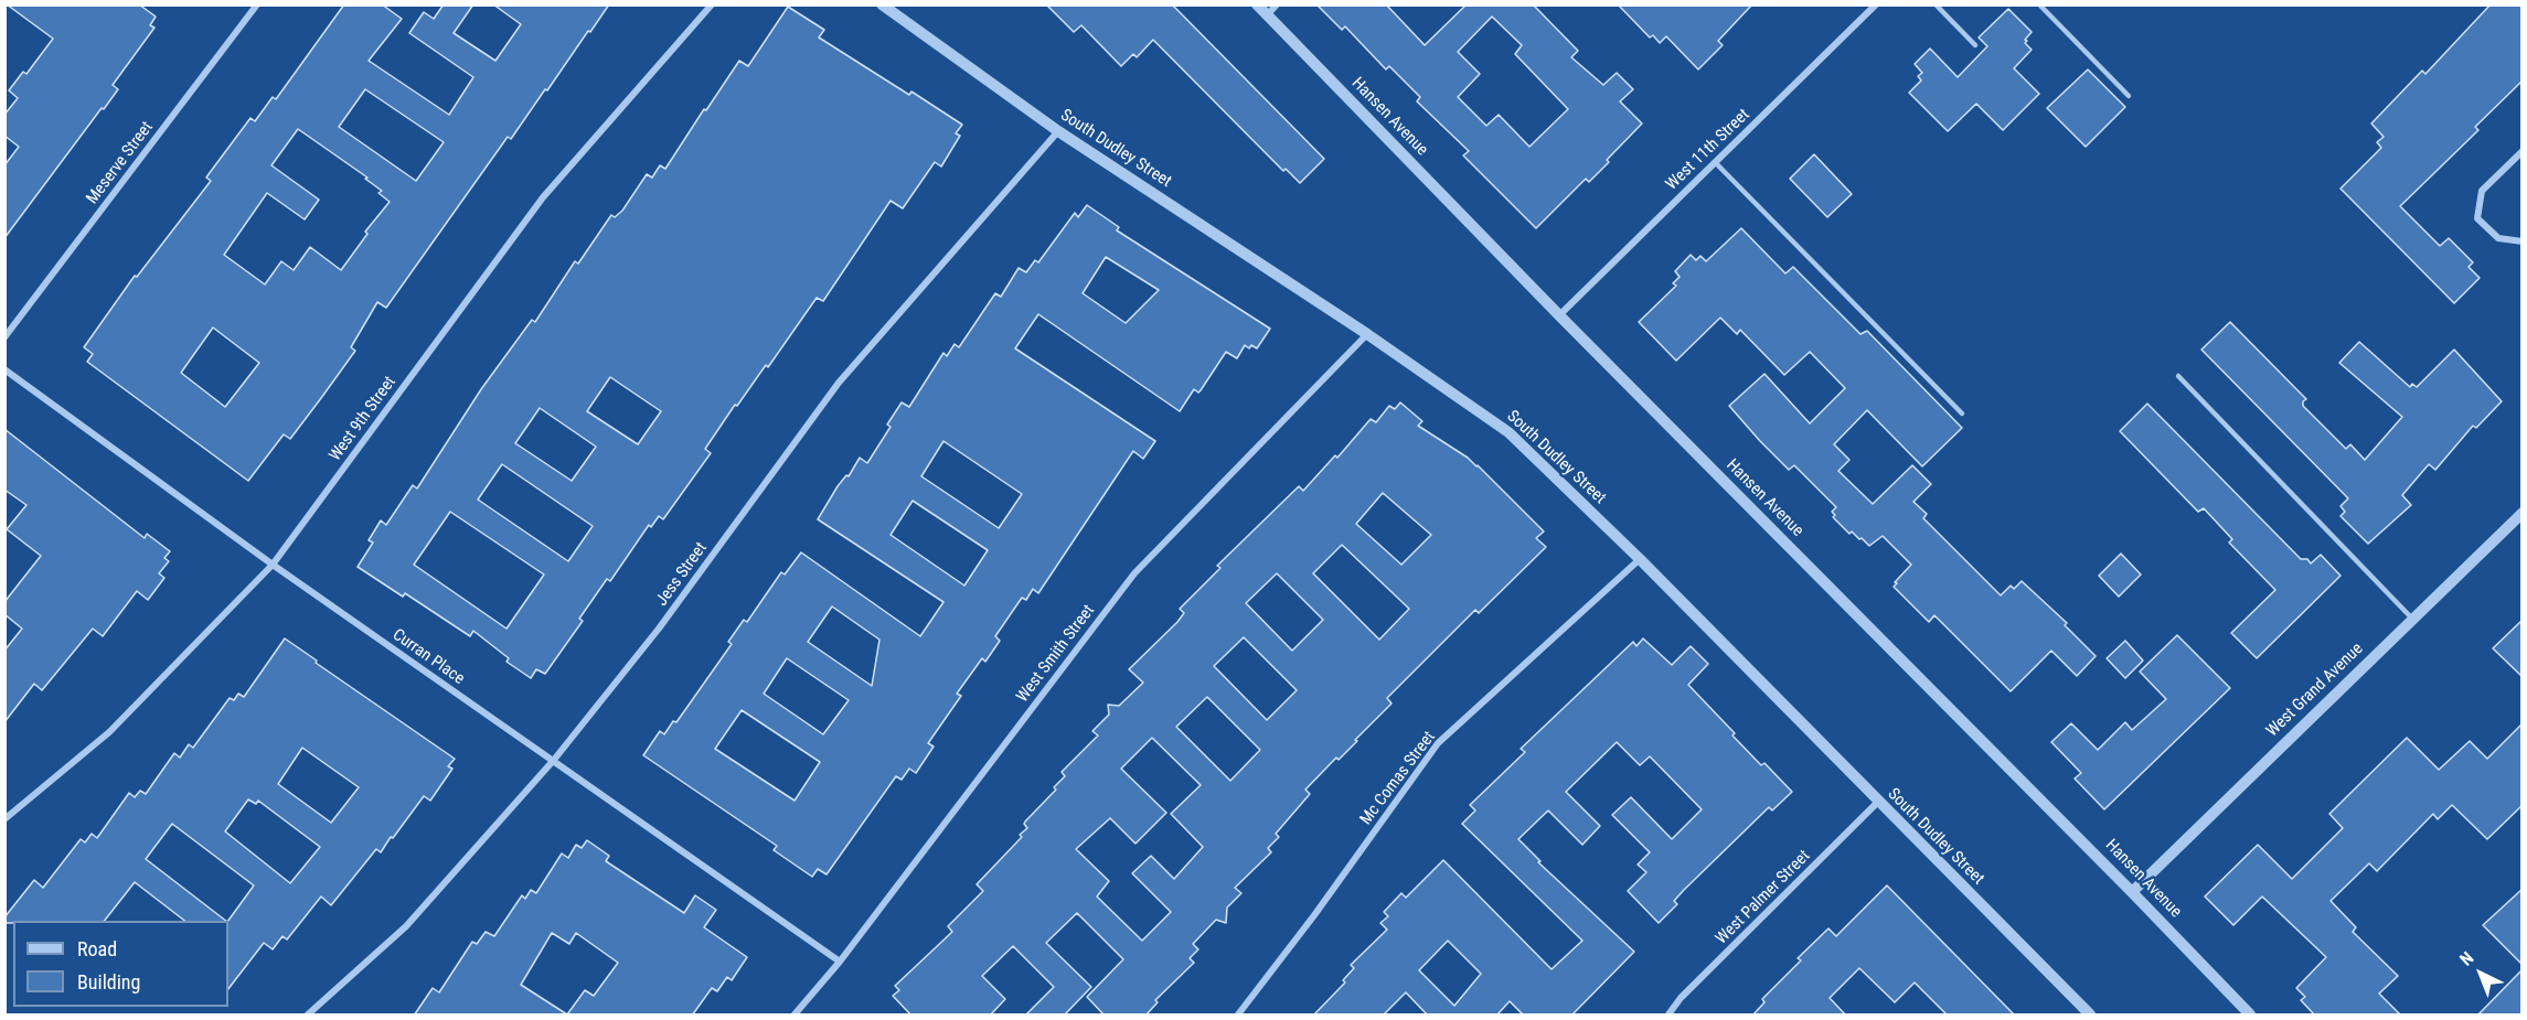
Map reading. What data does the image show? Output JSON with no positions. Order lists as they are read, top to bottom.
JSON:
{
  "streets": {
    "street": [
      "Hansen Avenue",
      "South Dudley Street",
      "West 11th Street",
      "Meserve Street",
      "West 9th Street",
      "Jess Street",
      "West Smith Street",
      "Curran Place",
      "West Grand Avenue",
      "Mc Comas Street",
      "West Palmer Street"
    ]
  },
  "crossings": [
    ["Hansen Avenue", "West 11th Street"],
    ["Hansen Avenue", "West Grand Avenue"],
    ["South Dudley Street", "Jess Street"],
    ["South Dudley Street", "West Smith Street"],
    ["South Dudley Street", "Mc Comas Street"],
    ["South Dudley Street", "West Palmer Street"],
    ["West 9th Street", "Curran Place"],
    ["Jess Street", "Curran Place"],
    ["West Smith Street", "Curran Place"]
  ],
  "legend": ["Road", "Building"],
  "north": "top left"
}
